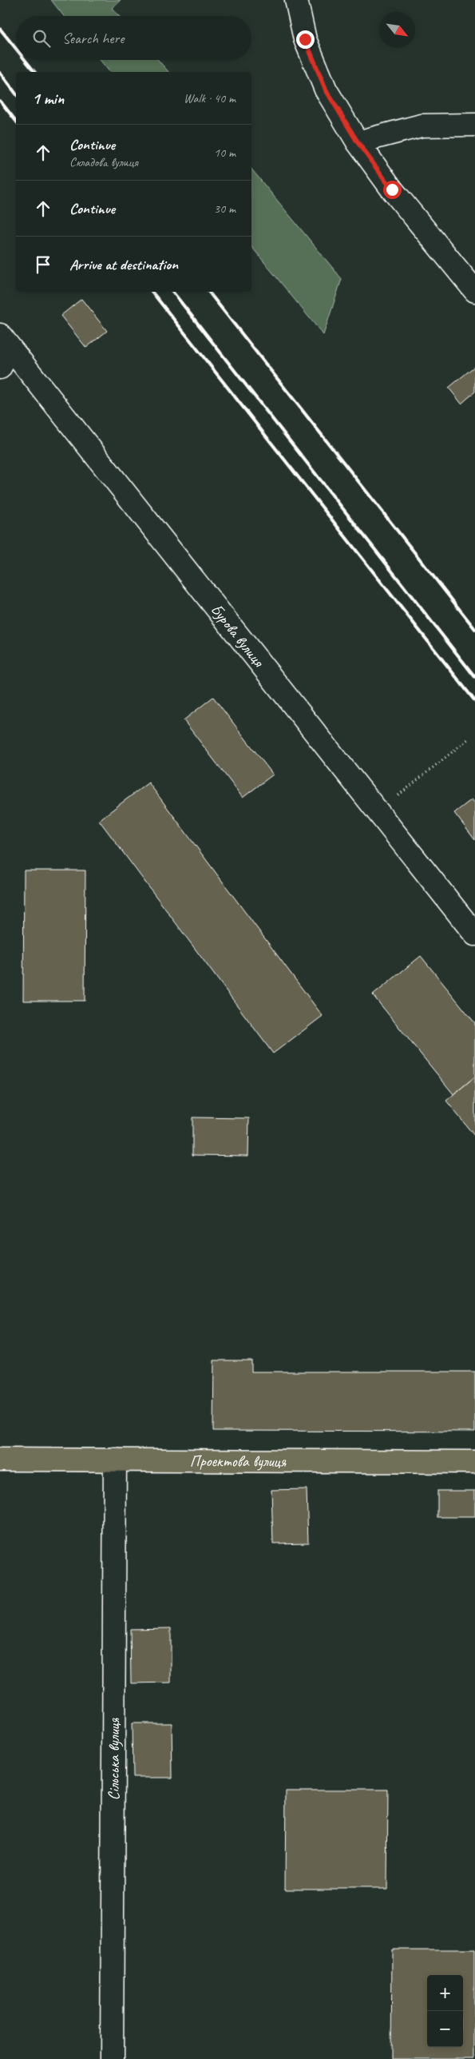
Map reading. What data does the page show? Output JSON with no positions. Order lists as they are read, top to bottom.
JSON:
{
  "streets": {
    "main road": ["Проектова вулиця"],
    "street": ["Бурова вулиця", "Сільська вулиця"]
  },
  "crossings": [
    ["Проектова вулиця", "Сільська вулиця"]
  ],
  "north": "bottom right",
  "page": {
    "search": "Search here",
    "heading": ["1 min", "Walk · 40 m"],
    "list": [
      ["Continue", "Складова вулиця", "10 m"],
      ["Continue", "30 m"],
      "Arrive at destination"
    ],
    "map_buttons": ["+", "−"]
  }
}
